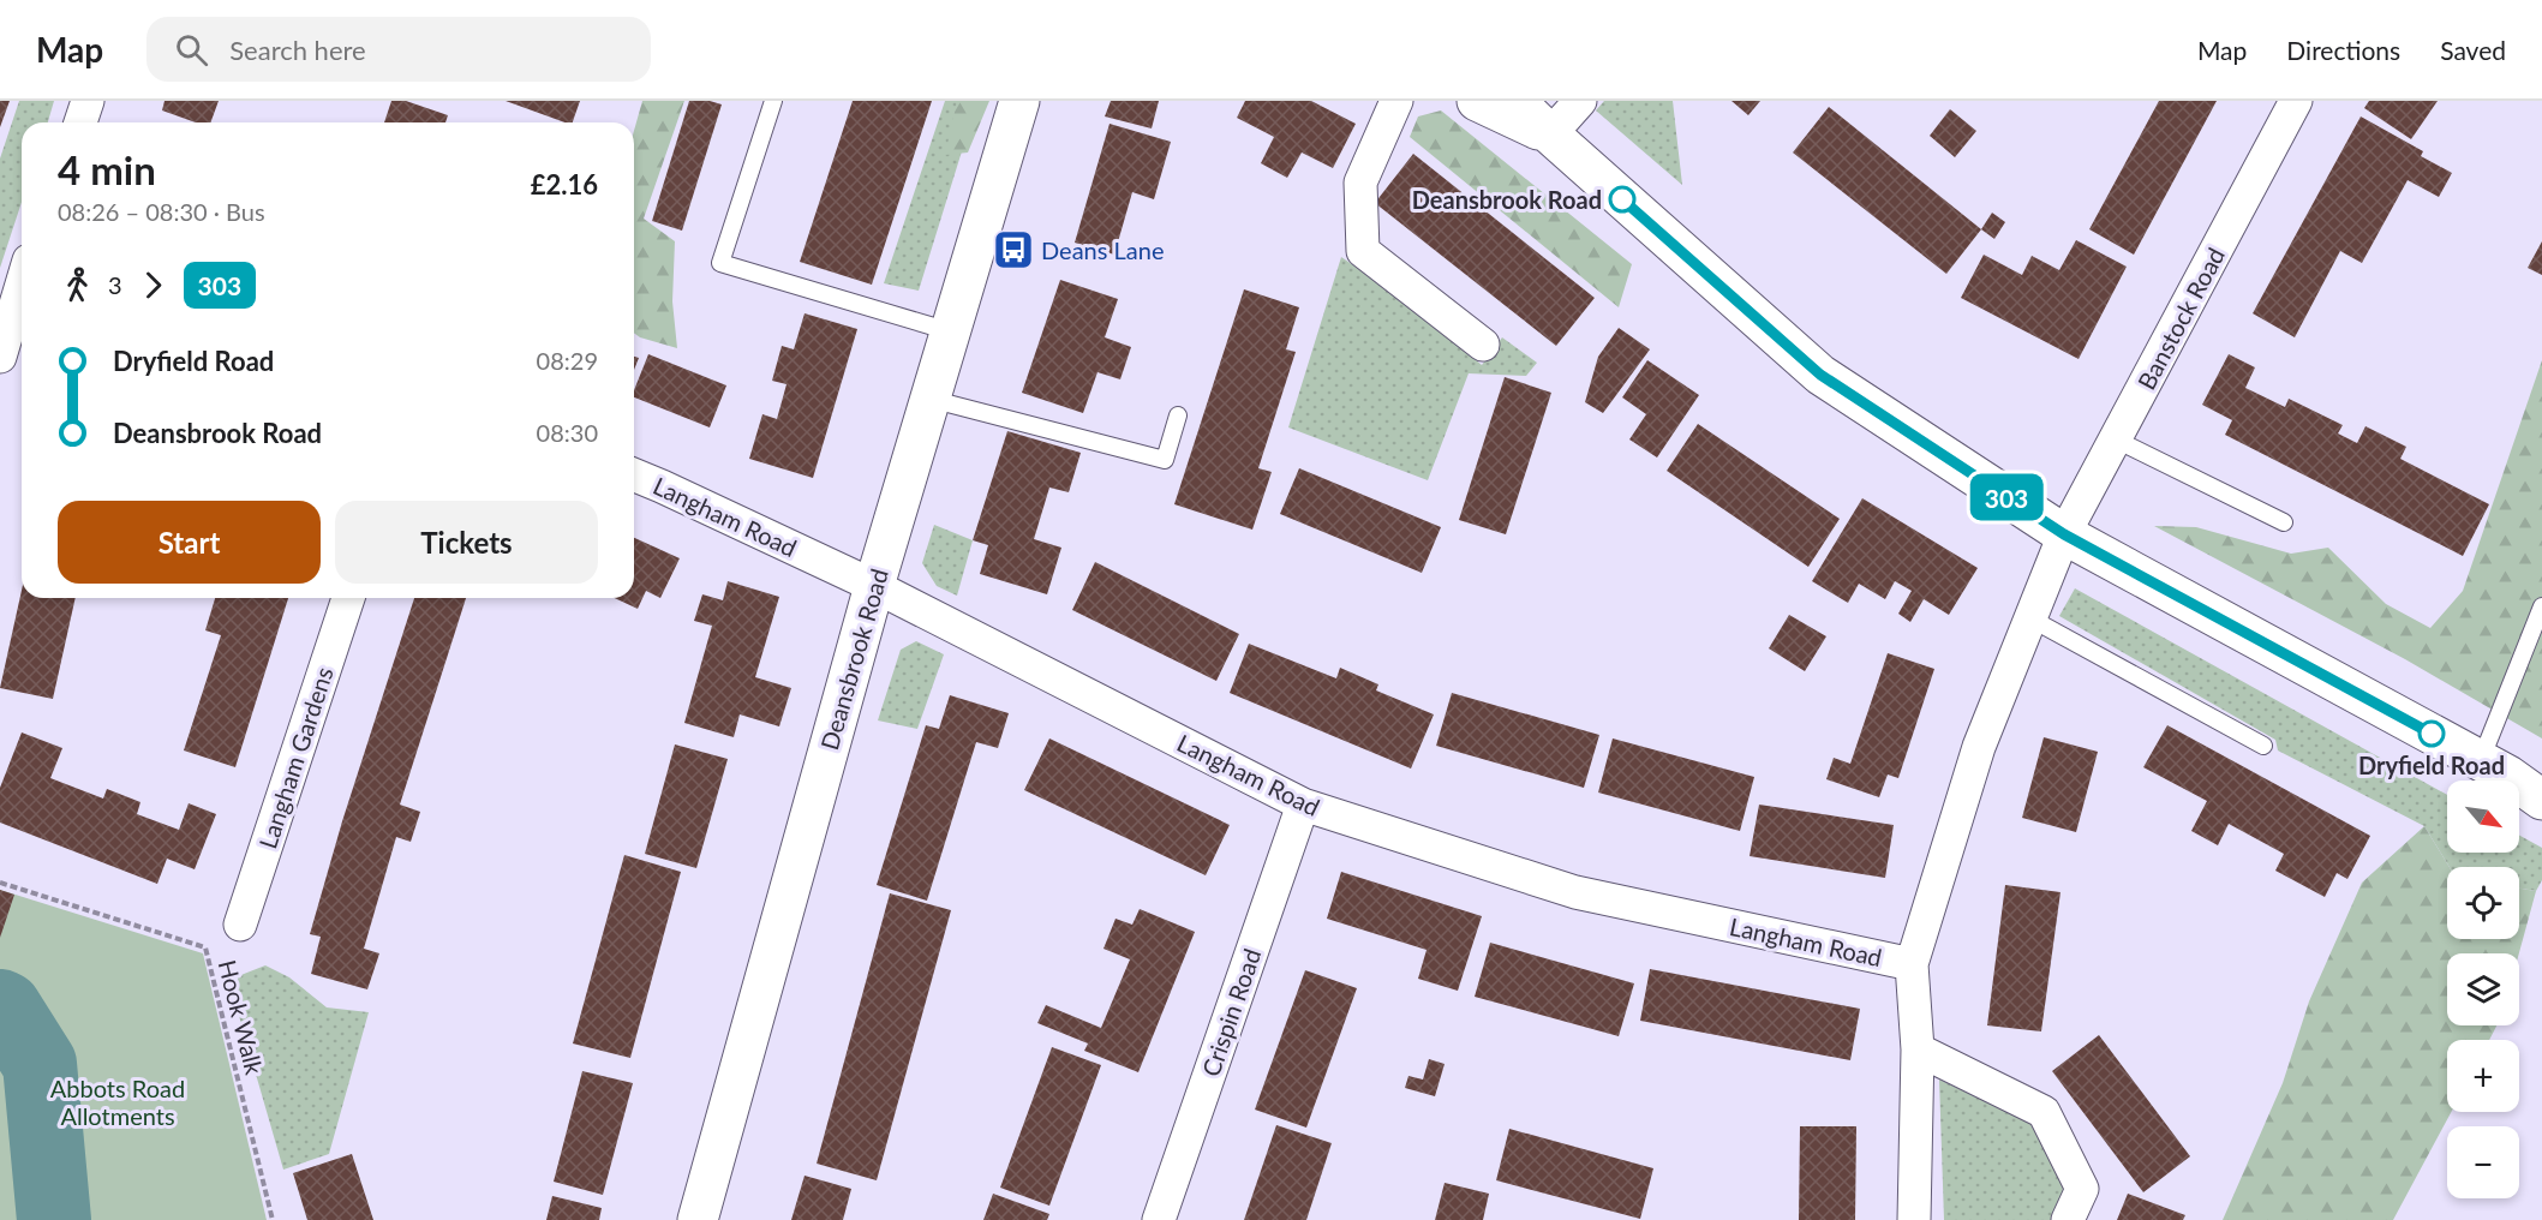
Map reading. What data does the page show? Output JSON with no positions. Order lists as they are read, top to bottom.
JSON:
{
  "streets": {
    "main road": ["Deansbrook Road"],
    "street": [
      "Banstock Road",
      "Langham Road",
      "Langham Gardens",
      "Crispin Road"
    ],
    "path": ["Hook Walk"]
  },
  "crossings": [
    ["Langham Road", "Deansbrook Road"],
    ["Langham Road", "Crispin Road"]
  ],
  "parks": ["Abbots Road Allotments"],
  "places": {
    "other": ["Deansbrook Road", "Dryfield Road"],
    "bus stop": ["Deans Lane"]
  },
  "lines": ["bus line 303"],
  "north": "bottom right",
  "page": {
    "header": "Map",
    "search": "Search here",
    "nav": ["Map", "Directions", "Saved"],
    "on_map": "303",
    "heading": ["4 min", "08:26 – 08:30 · Bus", "£2.16"],
    "legs": ["3", "303"],
    "list": [
      {
        "name": "Dryfield Road",
        "value": "08:29"
      },
      {
        "name": "Deansbrook Road",
        "value": "08:30"
      }
    ],
    "buttons": ["Start", "Tickets"],
    "map_buttons": ["+", "−"]
  }
}
